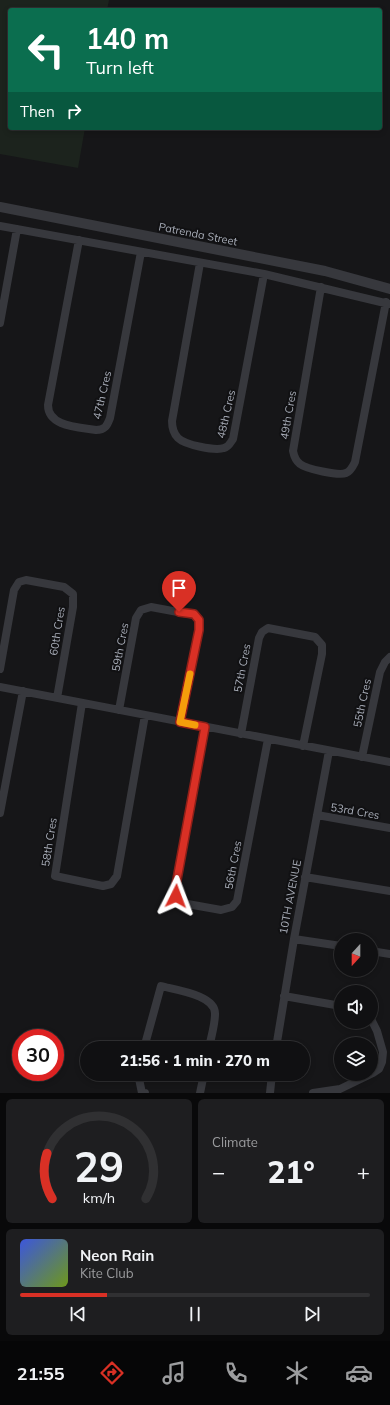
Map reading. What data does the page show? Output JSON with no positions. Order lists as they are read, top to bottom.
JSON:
{
  "streets": {
    "street": [
      "Patrenda Street",
      "47th Cres",
      "48th Cres",
      "49th Cres",
      "60th Cres",
      "59th Cres",
      "57th Cres",
      "55th Cres",
      "53rd Cres",
      "58th Cres",
      "56th Cres",
      "10TH AVENUE"
    ]
  },
  "crossings": [
    ["53rd Cres", "10TH AVENUE"]
  ],
  "north": "bottom",
  "page": {
    "turn": ["140 m", "Turn left"],
    "then": "Then",
    "limit": "30",
    "trip": "21:56 · 1 min · 270 m",
    "tile": "Climate",
    "heat": ["−", "21°", "+"],
    "song": ["Neon Rain", "Kite Club"],
    "tabs": "21:55",
    "gauge": ["29", "km/h"]
  }
}
